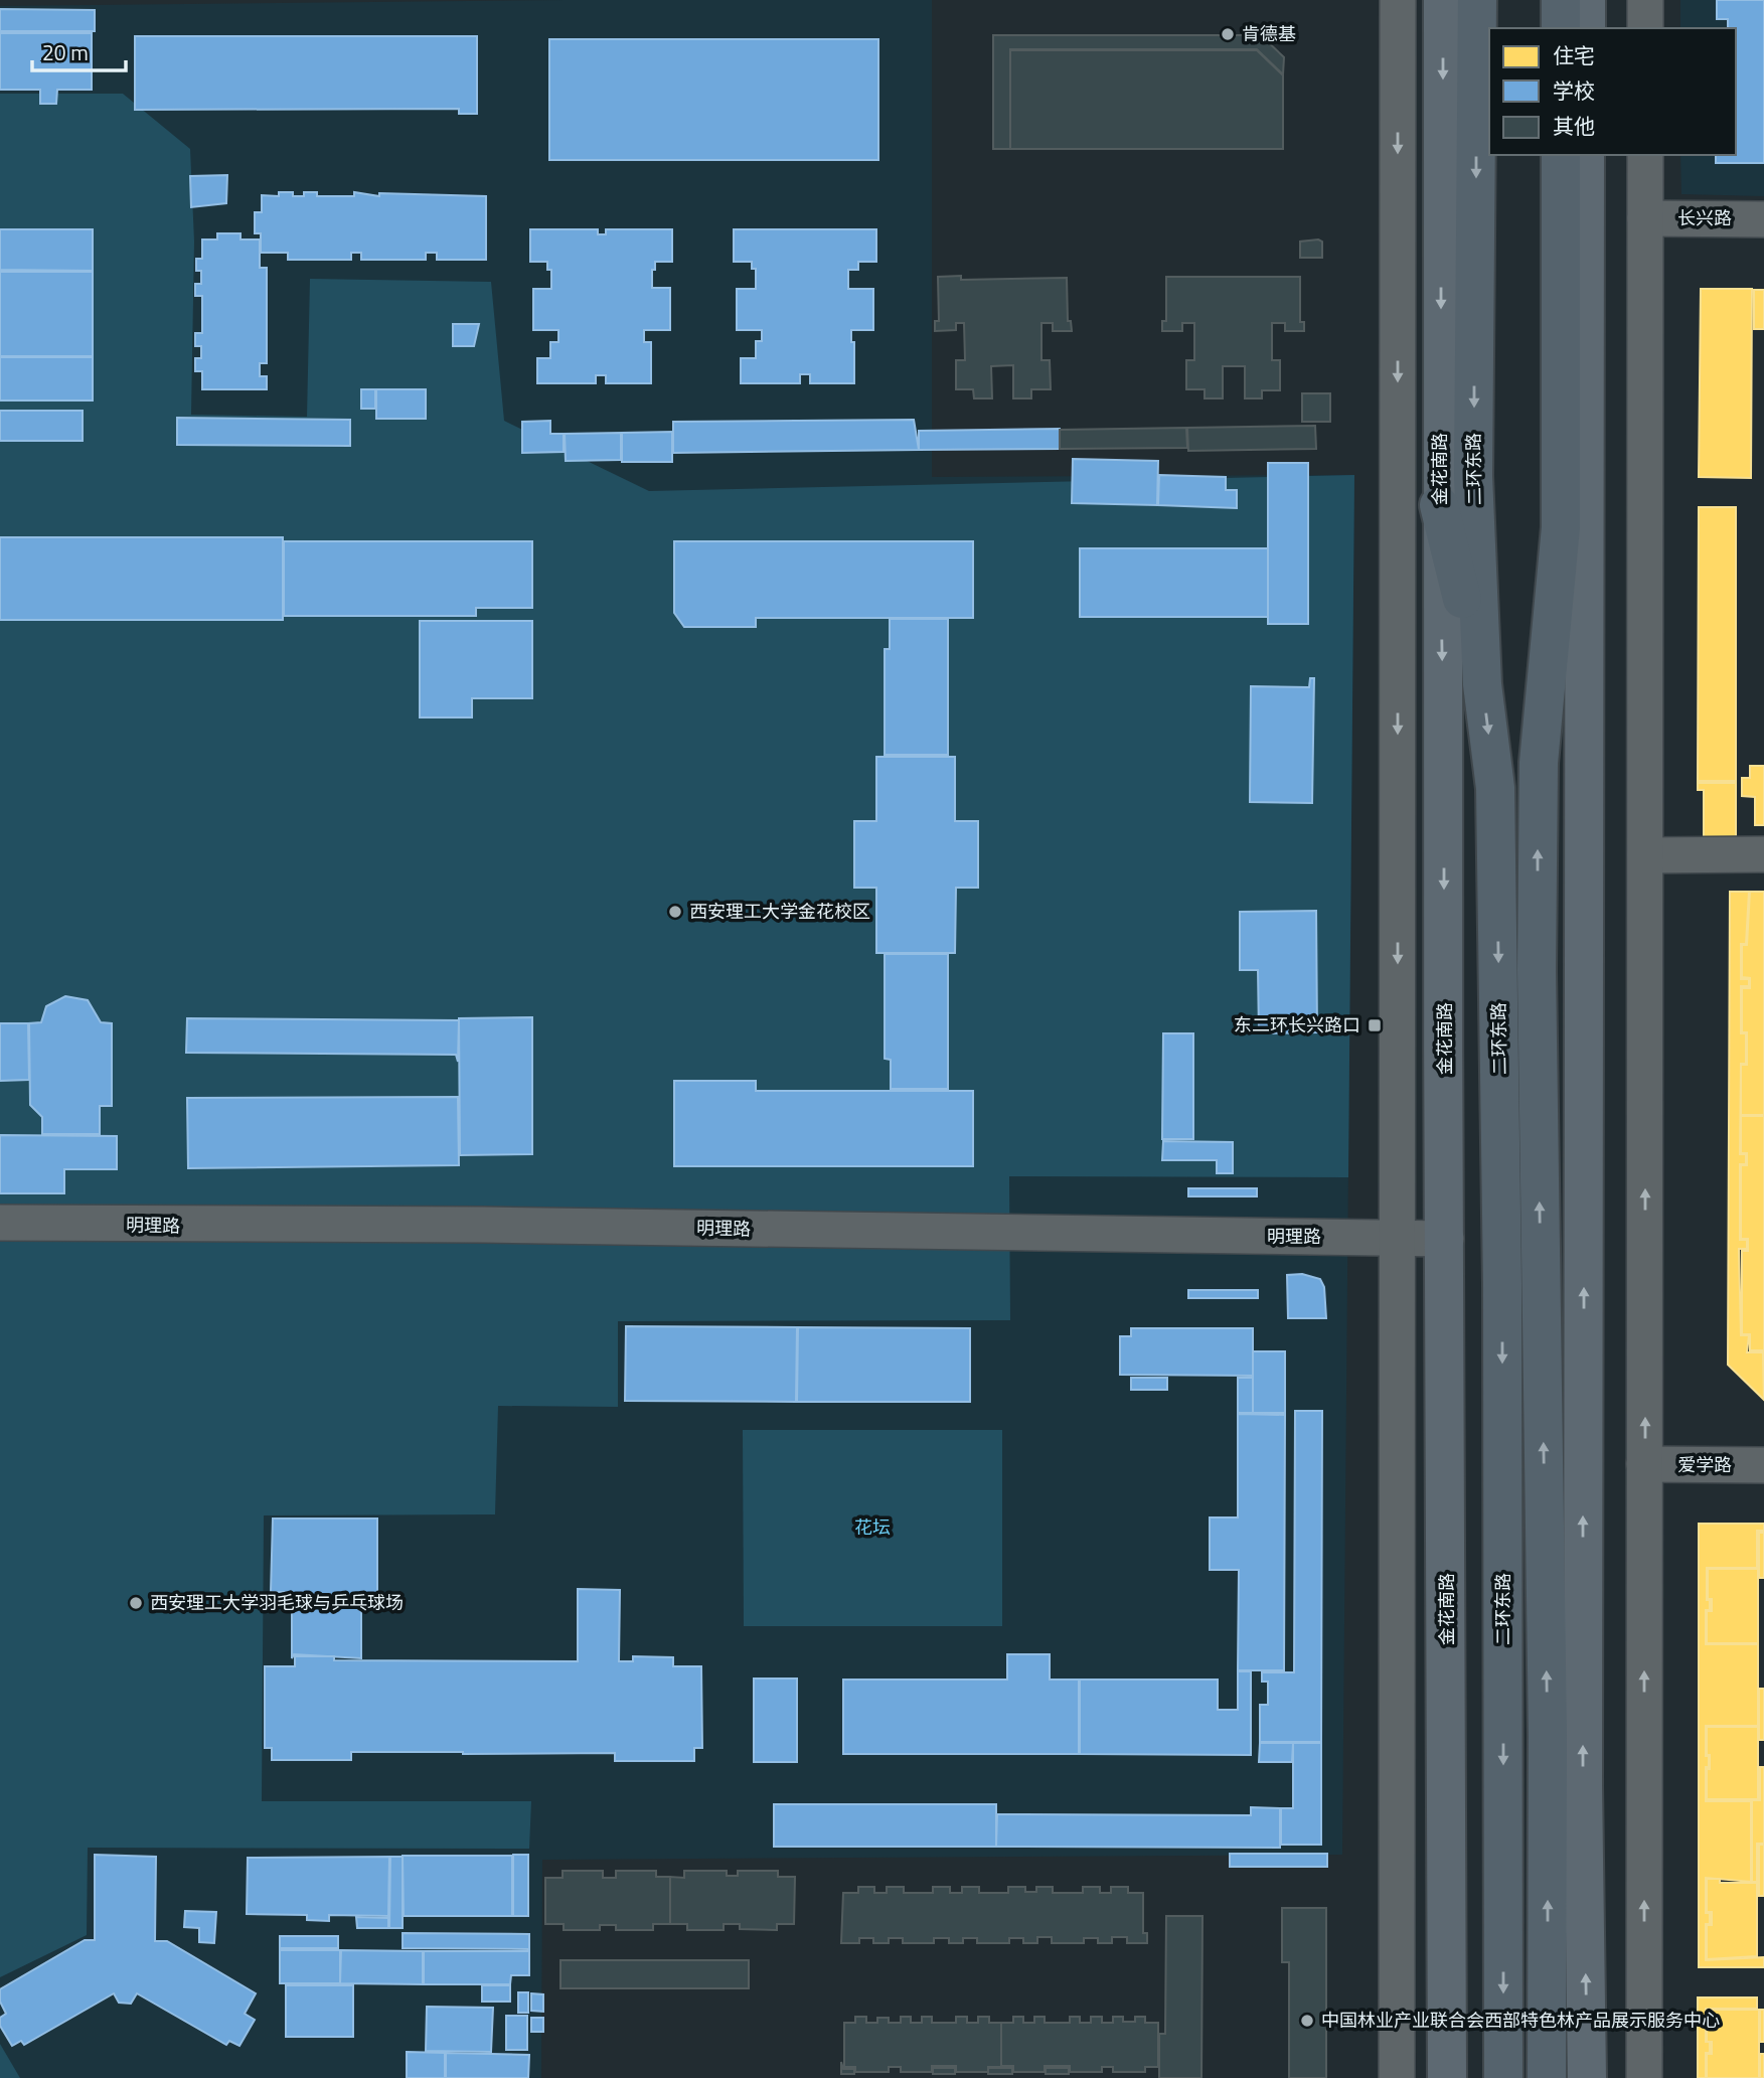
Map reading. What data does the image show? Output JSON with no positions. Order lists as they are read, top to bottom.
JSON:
{
  "streets": {
    "highway": ["二环东路"],
    "main road": ["金花南路"],
    "street": ["长兴路", "明理路", "爱学路"]
  },
  "crossings": [
    ["金花南路", "明理路"]
  ],
  "parks": ["花坛"],
  "places": {
    "other": [
      "肯德基",
      "西安理工大学金花校区",
      "西安理工大学羽毛球与乒乓球场",
      "中国林业产业联合会西部特色林产品展示服务中心"
    ],
    "transit": ["东二环长兴路口"]
  },
  "legend": ["住宅", "学校", "其他"],
  "scale_bar": "20 m"
}
